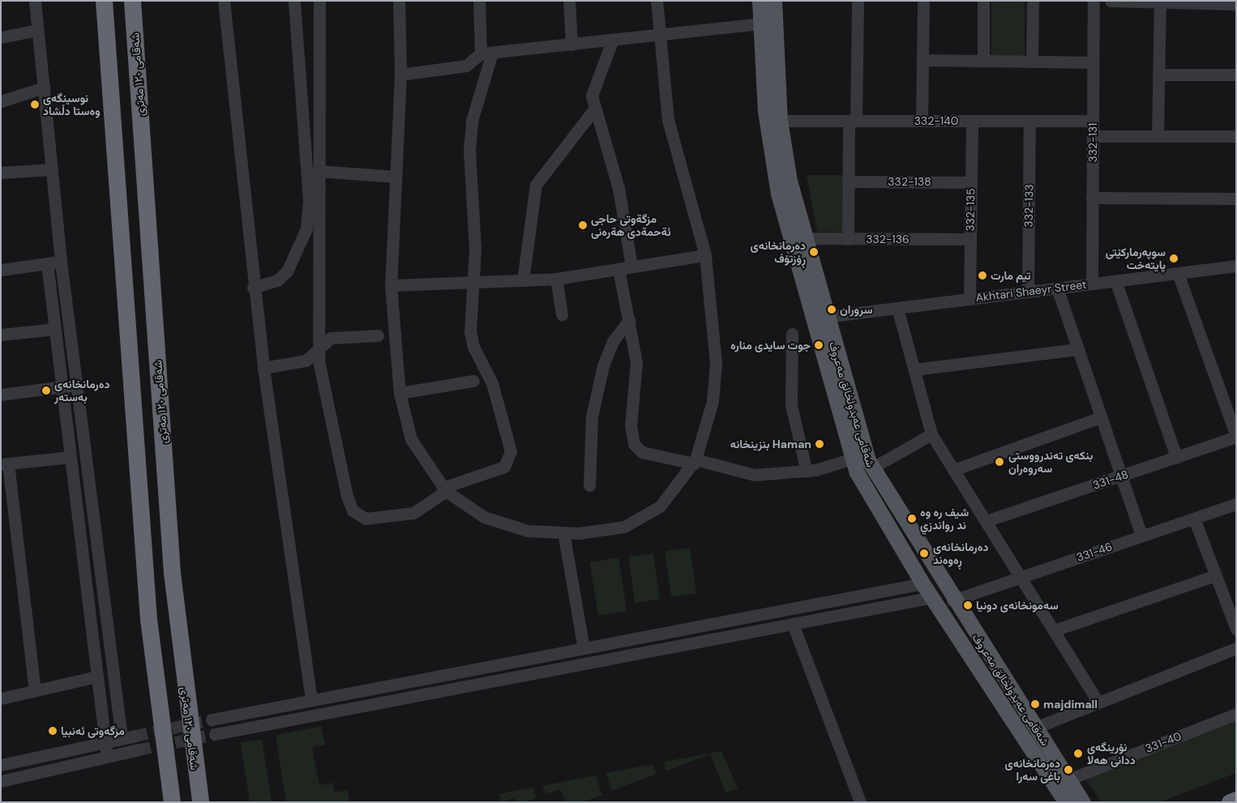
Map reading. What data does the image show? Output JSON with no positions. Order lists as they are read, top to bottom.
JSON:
{
  "streets": {
    "highway": ["شەقامی ١٢٠ مەتری"],
    "main road": ["شەقامی عەبدولخالق مەعروف"],
    "street": [
      "332-140",
      "332-131",
      "332-138",
      "332-133",
      "332-135",
      "332-136",
      "Akhtari Shaeyr Street",
      "331-48",
      "331-46",
      "331-40"
    ]
  },
  "crossings": [
    ["332-140", "332-131"],
    ["332-140", "332-133"],
    ["332-140", "332-135"],
    ["332-140", "شەقامی عەبدولخالق مەعروف"],
    ["332-131", "Akhtari Shaeyr Street"],
    ["332-138", "332-135"],
    ["332-133", "Akhtari Shaeyr Street"],
    ["332-135", "332-136"],
    ["332-135", "Akhtari Shaeyr Street"],
    ["332-136", "شەقامی عەبدولخالق مەعروف"],
    ["Akhtari Shaeyr Street", "شەقامی عەبدولخالق مەعروف"],
    ["شەقامی عەبدولخالق مەعروف", "331-46"],
    ["شەقامی عەبدولخالق مەعروف", "331-40"]
  ],
  "places": [
    "نوسینگەی وەستا دڵشاد",
    "مزگةوتی حاجی ئةحمةدی هةرەنی",
    "دەرمانخانەی ڕۆزتۆف",
    "سوپەرمارکێتی پایتەخت",
    "تيم مارت",
    "سروران",
    "جوت سايدى مناره",
    "دەرمانخانەی بەستەر",
    "بنزینخانە Haman",
    "بنکەی تەندرووستی سەروەران",
    "شيف ره وه ند رواندزي",
    "دەرمانخانەی ڕەوەند",
    "سەمونخانەی دونیا",
    "majdimall",
    "مزگەوتی ئەنبیا",
    "نۆرینگەی ددانی هەلا",
    "دەرمانخانەی باغی سەرا"
  ]
}
